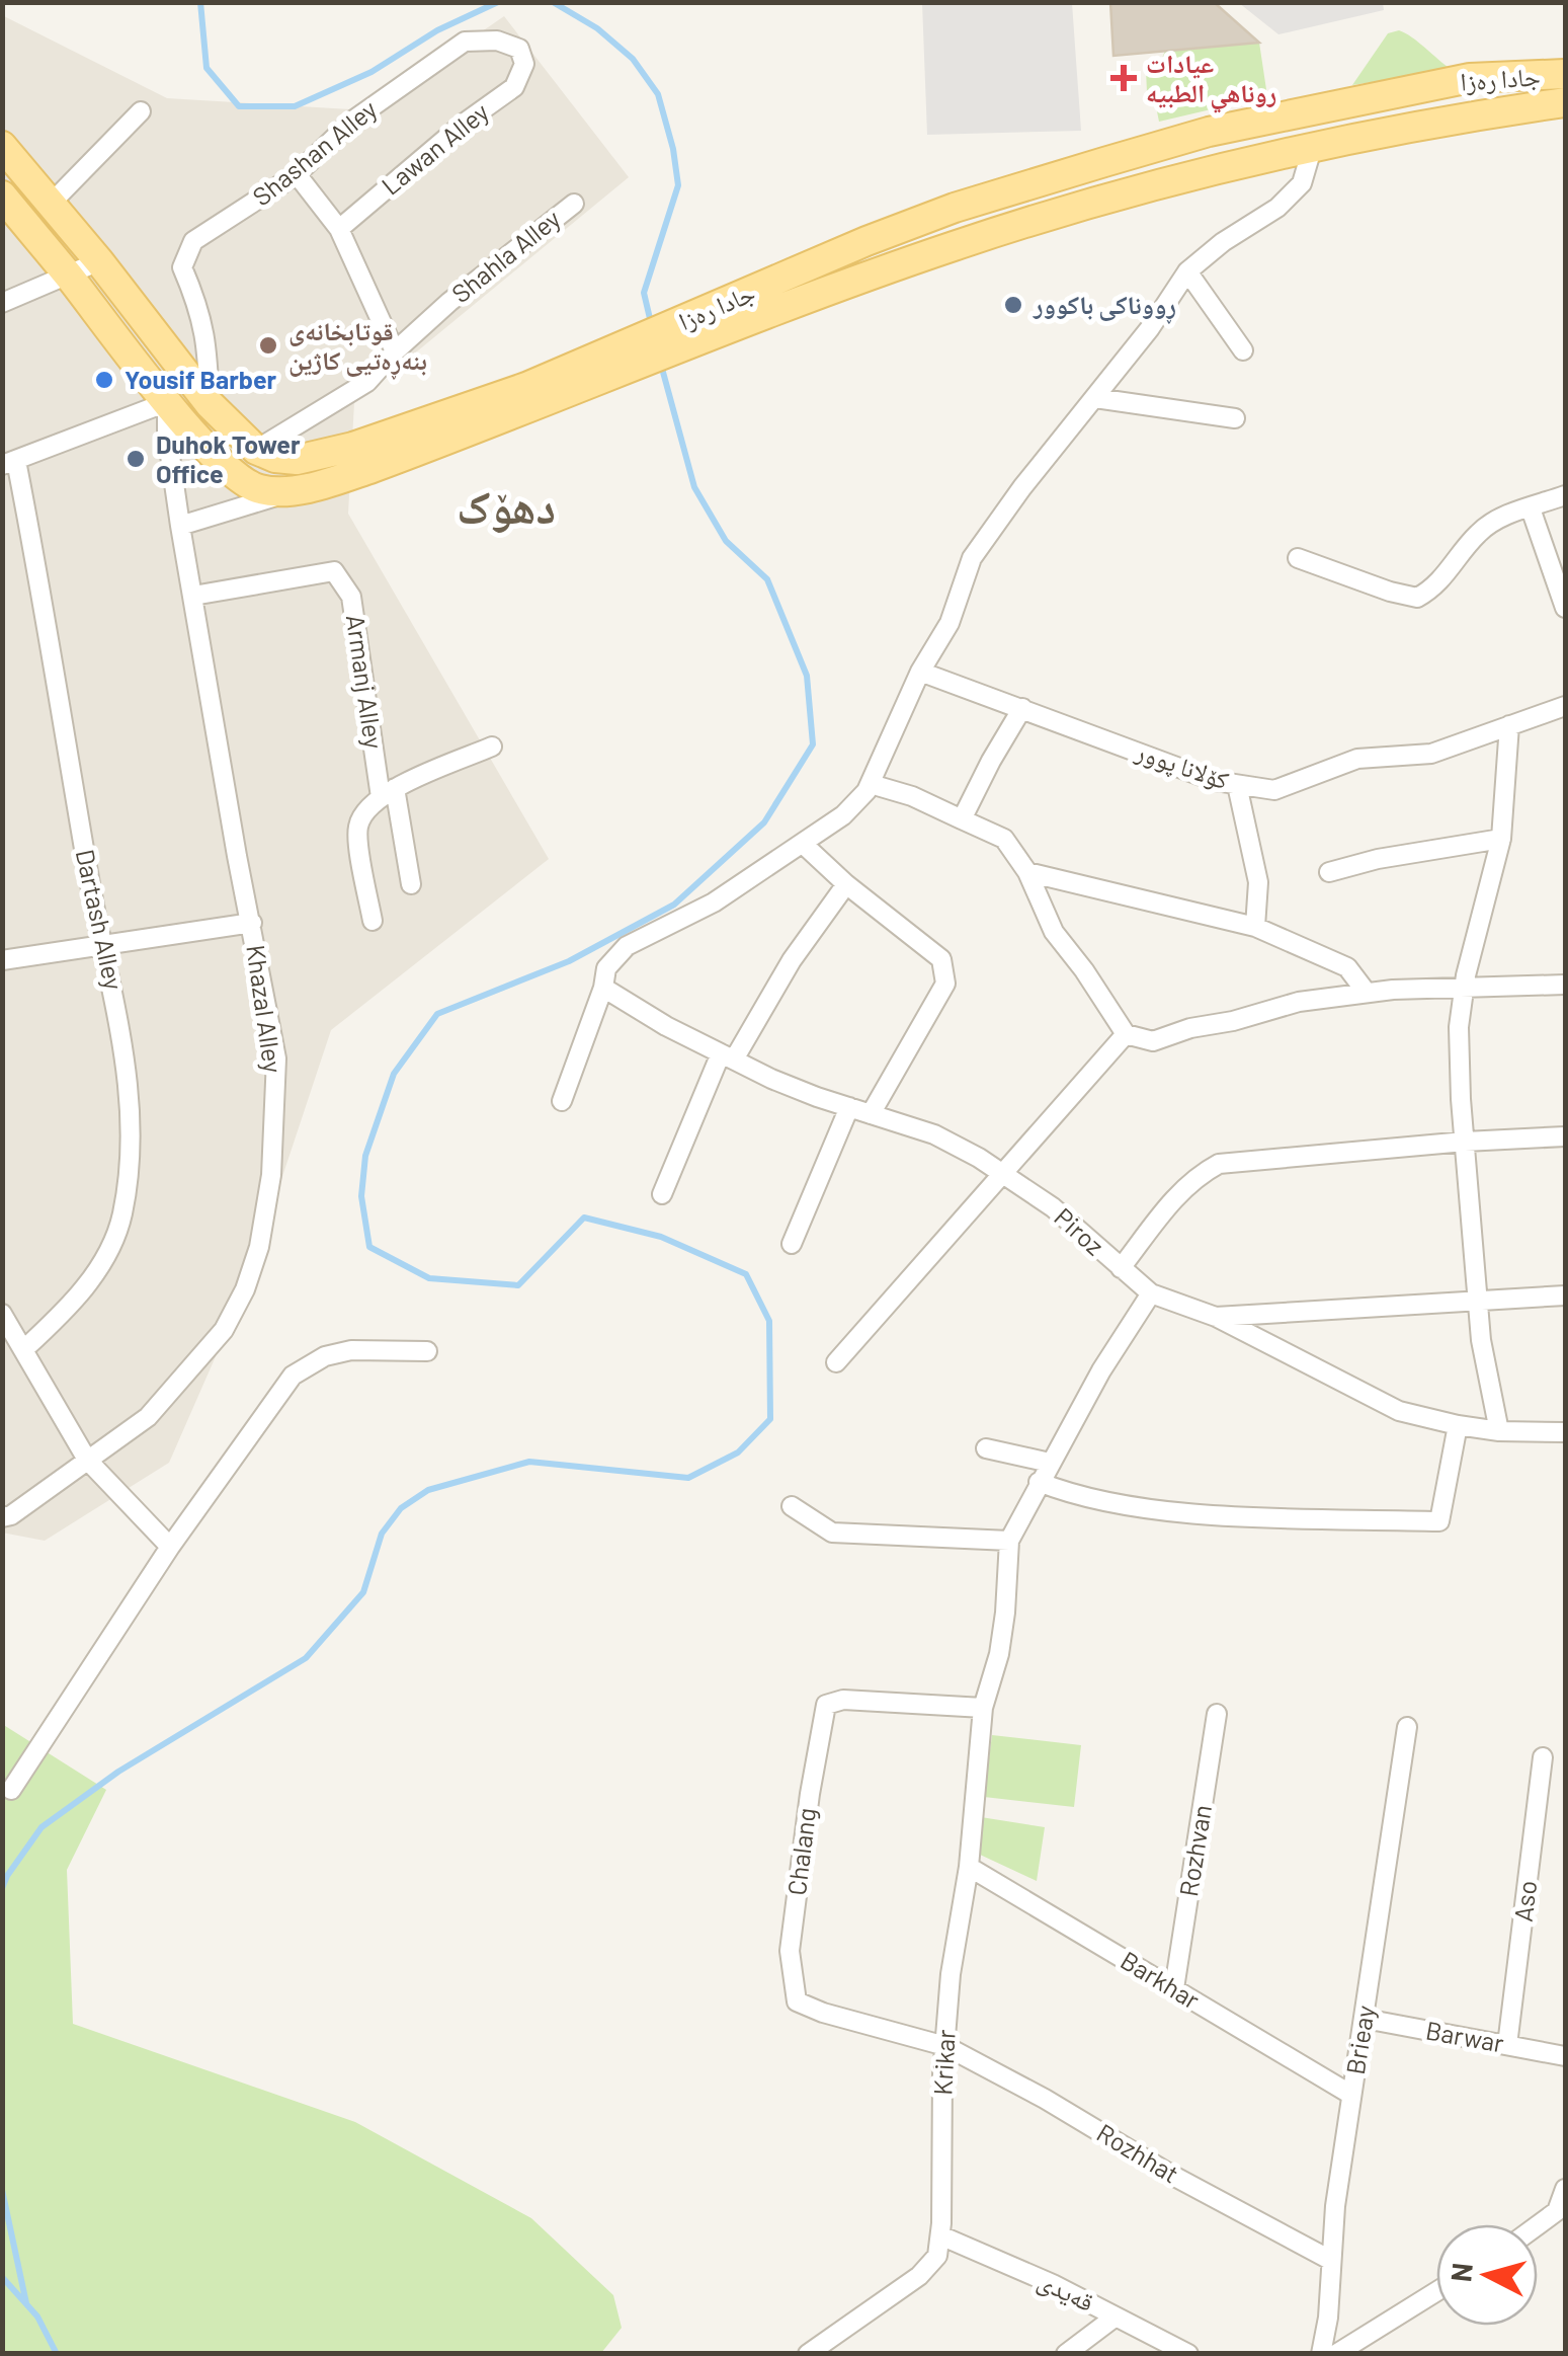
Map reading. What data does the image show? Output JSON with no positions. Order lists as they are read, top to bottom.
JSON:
{
  "streets": {
    "main road": ["جادا ره‌زا"],
    "street": [
      "Lawan Alley",
      "Shashan Alley",
      "Shahla Alley",
      "Armanj Alley",
      "کۆلانا پوور",
      "Dartash Alley",
      "Khazal Alley",
      "Piroz",
      "Rozhvan",
      "Chalang",
      "Aso",
      "Barkhar",
      "Barwar",
      "Brieay",
      "Krikar",
      "Rozhhat",
      "قەیدی"
    ]
  },
  "crossings": [
    ["جادا ره‌زا", "Shahla Alley"],
    ["جادا ره‌زا", "Khazal Alley"],
    ["Lawan Alley", "Shashan Alley"],
    ["Armanj Alley", "Khazal Alley"],
    ["Rozhvan", "Barkhar"],
    ["Chalang", "Krikar"],
    ["Chalang", "Rozhhat"],
    ["Aso", "Barwar"],
    ["Barkhar", "Brieay"],
    ["Barkhar", "Krikar"],
    ["Barwar", "Brieay"],
    ["Brieay", "Rozhhat"],
    ["Krikar", "Rozhhat"],
    ["Krikar", "قەیدی"]
  ],
  "districts": ["دھۆک"],
  "places": {
    "health": ["عيادات روناهي الطبيه"],
    "other": [
      "ڕووناکی باکوور",
      "قوتابخانەی بنەڕەتیی کاژین",
      "Yousif Barber",
      "Duhok Tower Office"
    ]
  },
  "north": "left"
}
